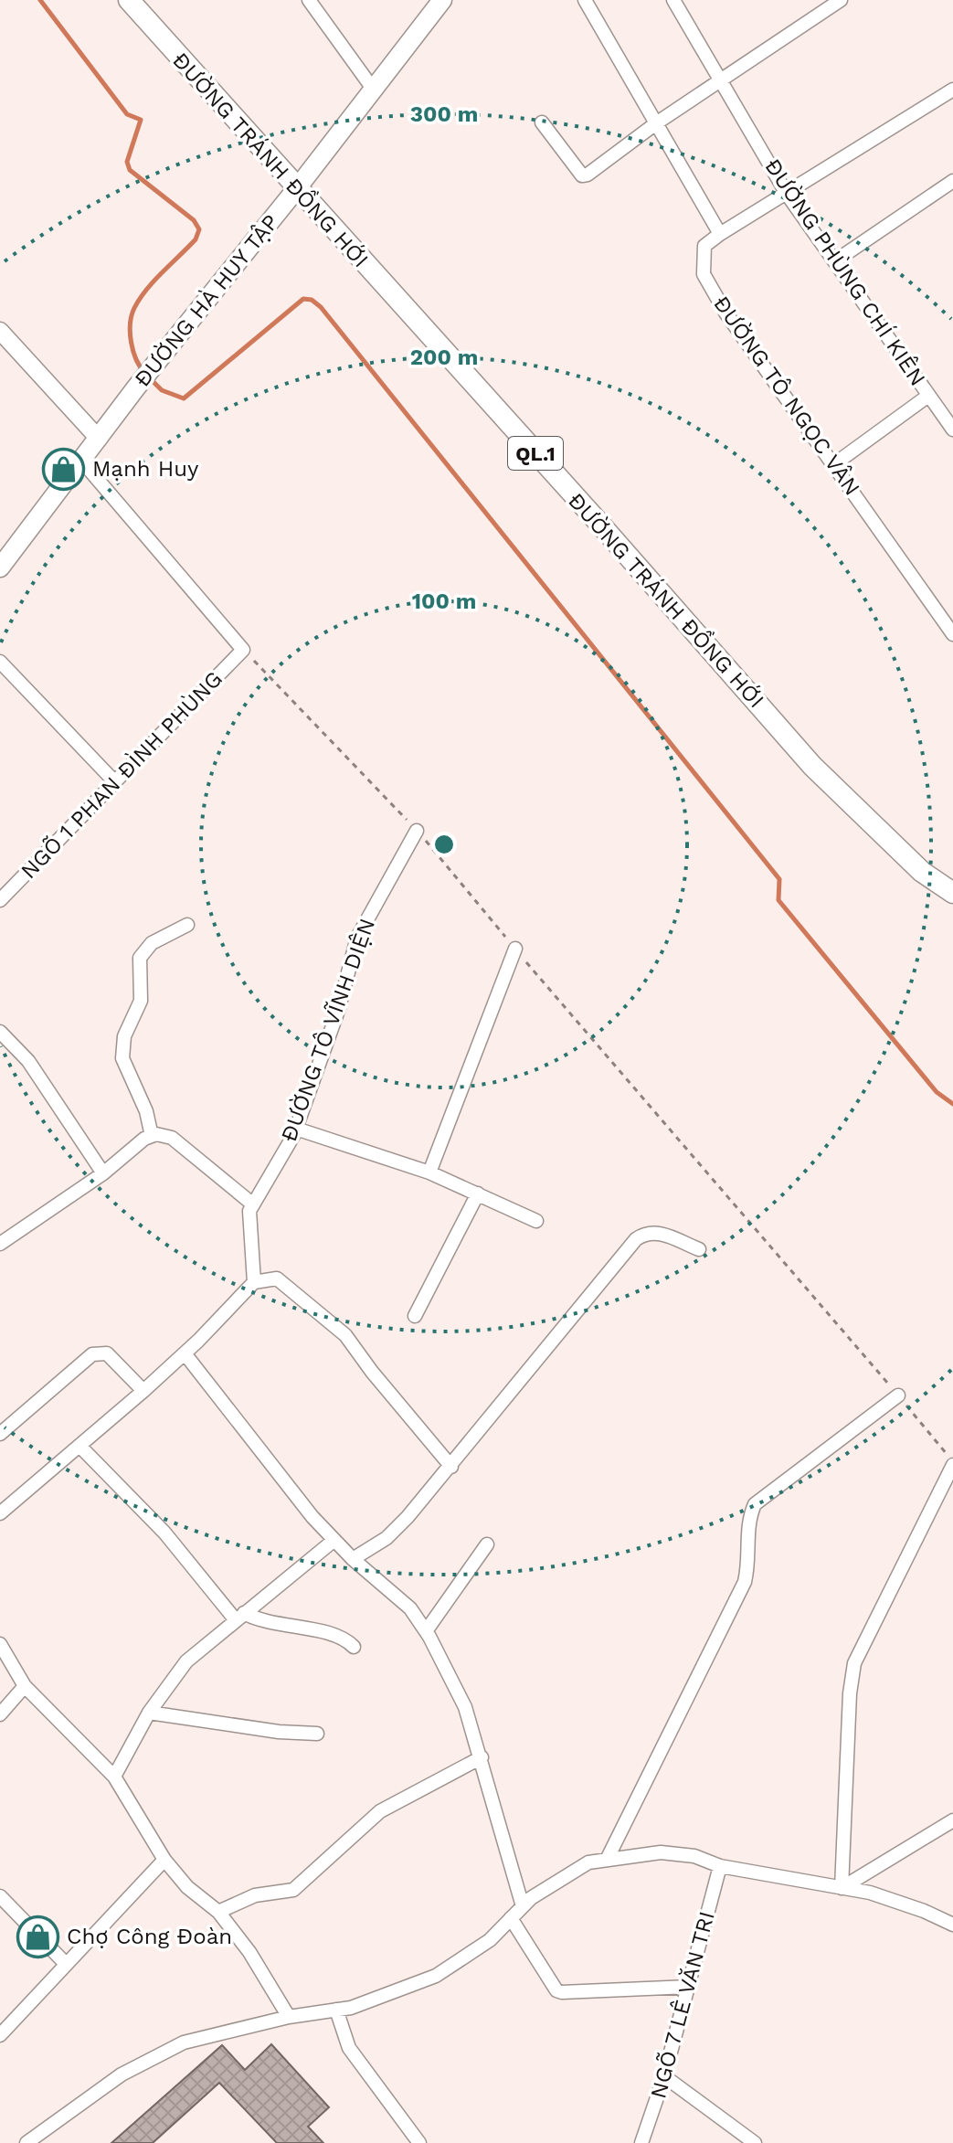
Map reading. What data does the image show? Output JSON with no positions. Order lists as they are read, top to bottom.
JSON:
{
  "streets": {
    "highway": ["ĐƯỜNG TRÁNH ĐỒNG HỚI", "QL.1"],
    "main road": ["ĐƯỜNG HÀ HUY TẬP"],
    "street": [
      "ĐƯỜNG PHÙNG CHÍ KIÊN",
      "ĐƯỜNG TÔ NGỌC VÂN",
      "NGÕ 1 PHAN ĐÌNH PHÙNG",
      "ĐƯỜNG TÔ VĨNH DIỆN",
      "NGÕ 7 LÊ VĂN TRI"
    ]
  },
  "crossings": [
    ["ĐƯỜNG TRÁNH ĐỒNG HỚI", "ĐƯỜNG HÀ HUY TẬP"]
  ],
  "places": {
    "shop": ["Mạnh Huy", "Chợ Công Đoàn"]
  },
  "rings": ["300 m", "200 m", "100 m"]
}
